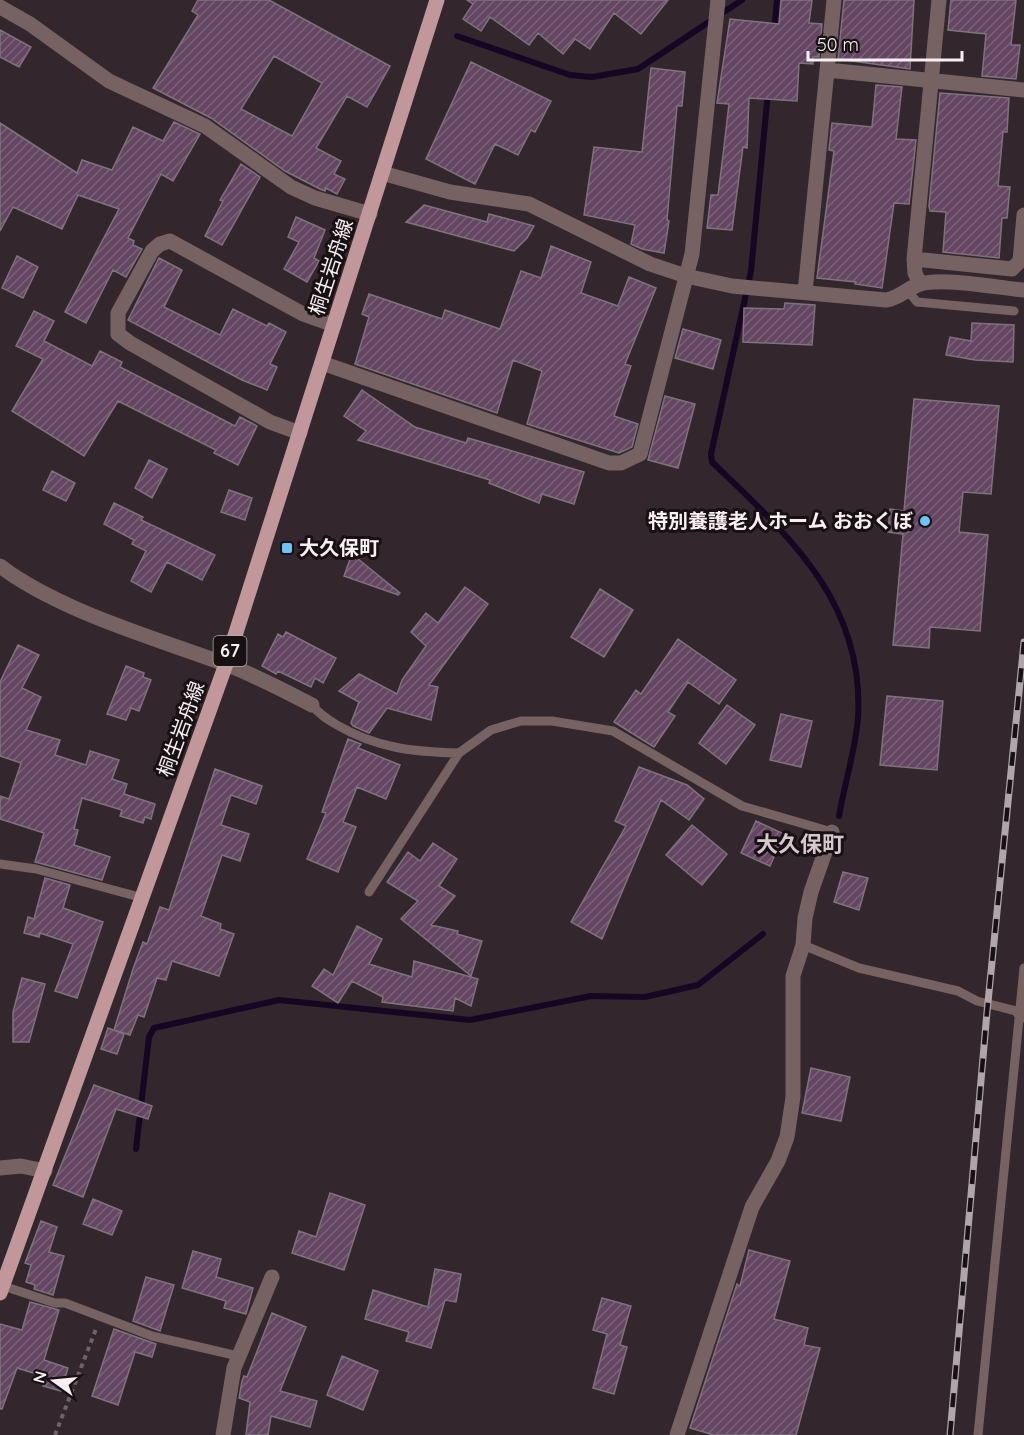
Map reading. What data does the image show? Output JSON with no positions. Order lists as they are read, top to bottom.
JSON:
{
  "streets": {
    "main road": ["桐生岩舟線", "67"]
  },
  "districts": ["大久保町"],
  "places": {
    "other": ["特別養護老人ホーム おおくぼ"],
    "transit": ["大久保町"]
  },
  "scale_bar": "50 m",
  "north": "left"
}
